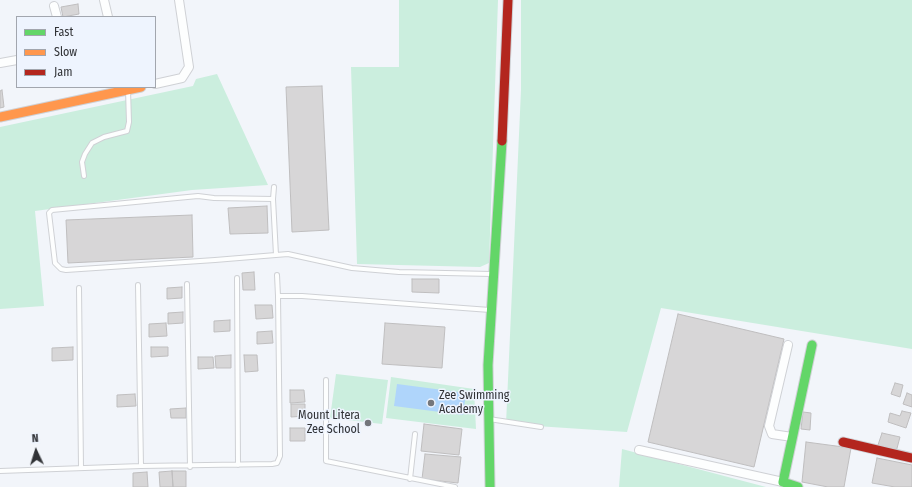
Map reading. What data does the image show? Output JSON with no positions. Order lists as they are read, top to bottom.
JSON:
{
  "places": ["Zee Swimming Academy", "Mount Litera Zee School"],
  "legend": ["Fast", "Slow", "Jam"],
  "north": "top"
}
